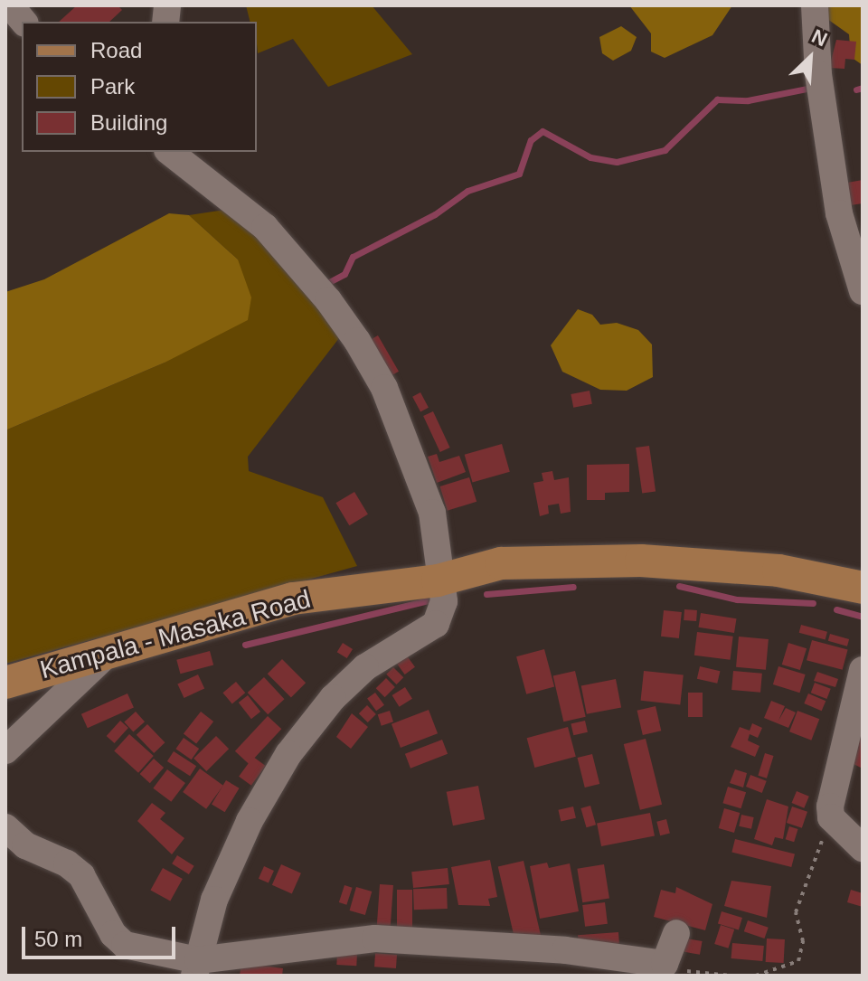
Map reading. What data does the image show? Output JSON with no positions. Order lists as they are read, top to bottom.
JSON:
{
  "streets": {
    "main road": ["Kampala - Masaka Road"]
  },
  "legend": ["Road", "Park", "Building"],
  "scale_bar": "50 m",
  "north": "top right"
}
